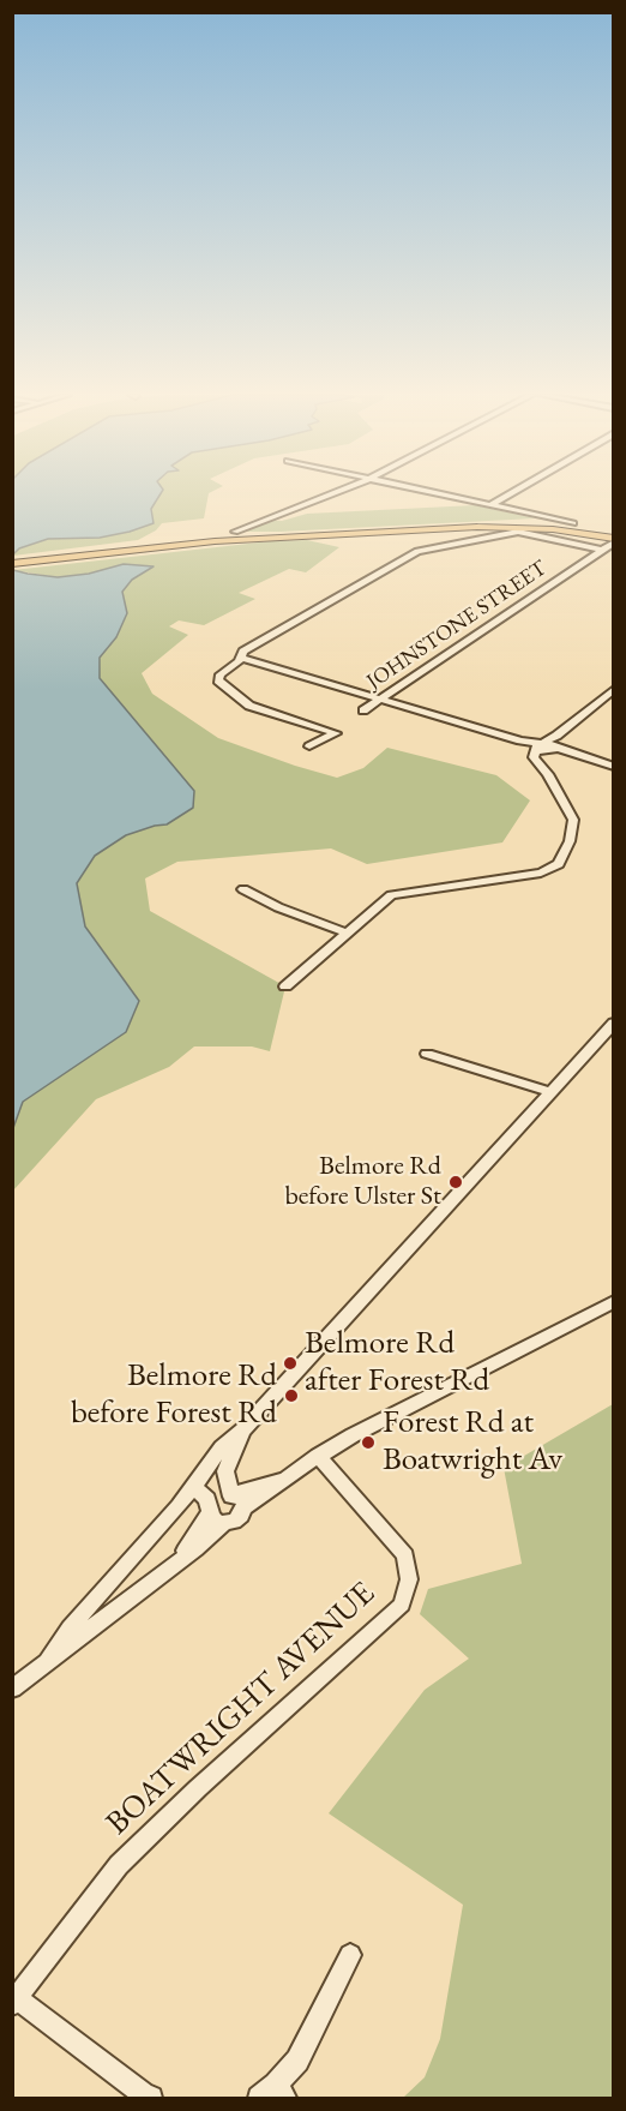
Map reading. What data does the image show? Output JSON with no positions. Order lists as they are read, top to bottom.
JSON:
{
  "streets": {
    "street": ["JOHNSTONE STREET", "BOATWRIGHT AVENUE"]
  },
  "places": [
    "Belmore Rd before Ulster St",
    "Belmore Rd after Forest Rd",
    "Belmore Rd before Forest Rd",
    "Forest Rd at Boatwright Av"
  ]
}
